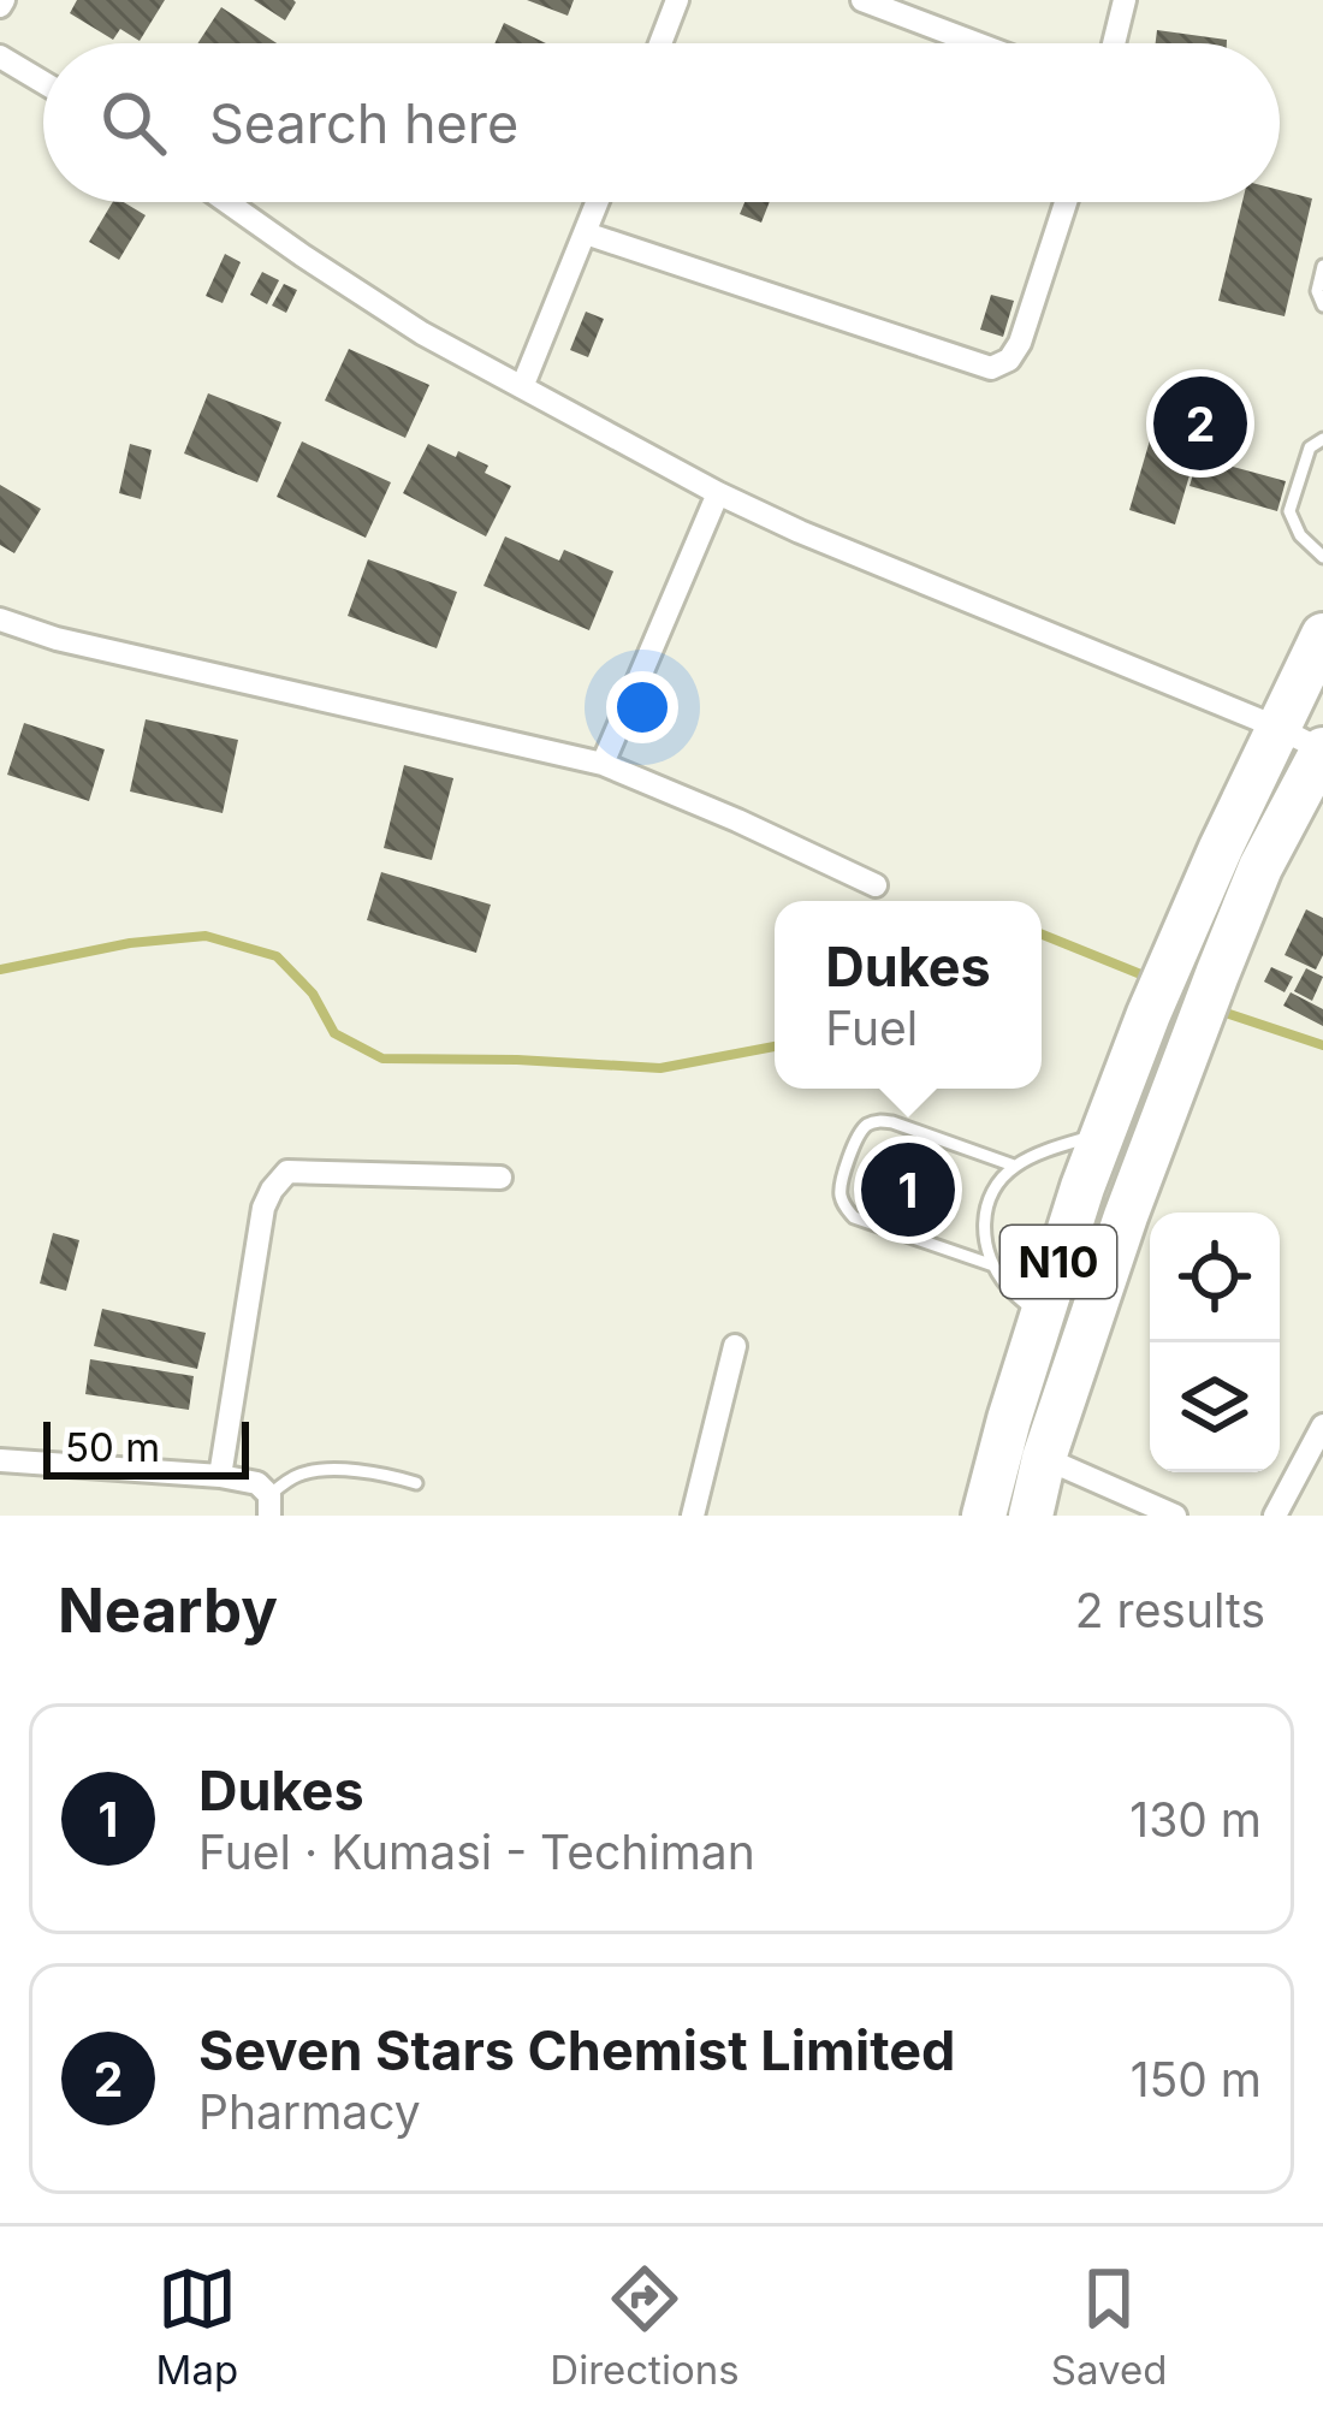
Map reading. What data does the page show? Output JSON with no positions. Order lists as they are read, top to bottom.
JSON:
{
  "streets": {
    "highway": ["N10"]
  },
  "scale_bar": "50 m",
  "page": {
    "search": "Search here",
    "pins": ["2", "1"],
    "popup": ["Dukes", "Fuel"],
    "scale": "50 m",
    "heading": ["Nearby", "2 results"],
    "list": [
      {
        "mark": "1",
        "name": "Dukes",
        "note": "Fuel · Kumasi - Techiman",
        "value": "130 m"
      },
      {
        "mark": "2",
        "name": "Seven Stars Chemist Limited",
        "note": "Pharmacy",
        "value": "150 m"
      }
    ],
    "nav": ["Map", "Directions", "Saved"]
  }
}
